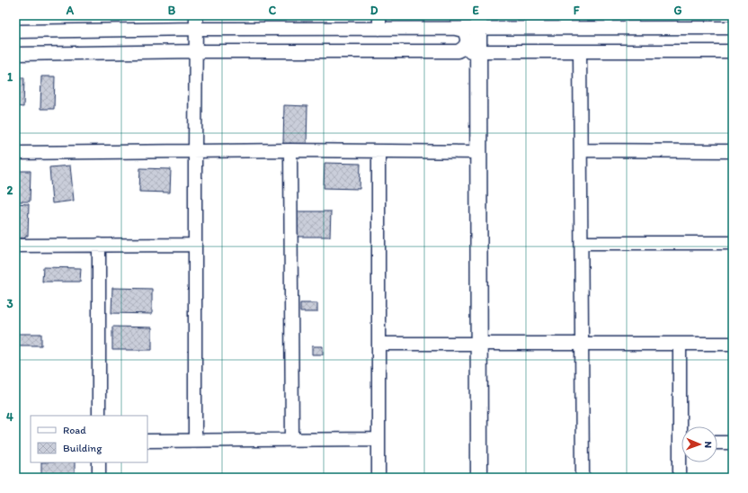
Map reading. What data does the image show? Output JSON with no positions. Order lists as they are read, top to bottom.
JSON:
{
  "legend": ["Road", "Building"],
  "north": "right",
  "grid": {
    "columns": [
      "A",
      "B",
      "C",
      "D",
      "E",
      "F",
      "G"
    ],
    "rows": [
      "1",
      "2",
      "3",
      "4"
    ]
  }
}
